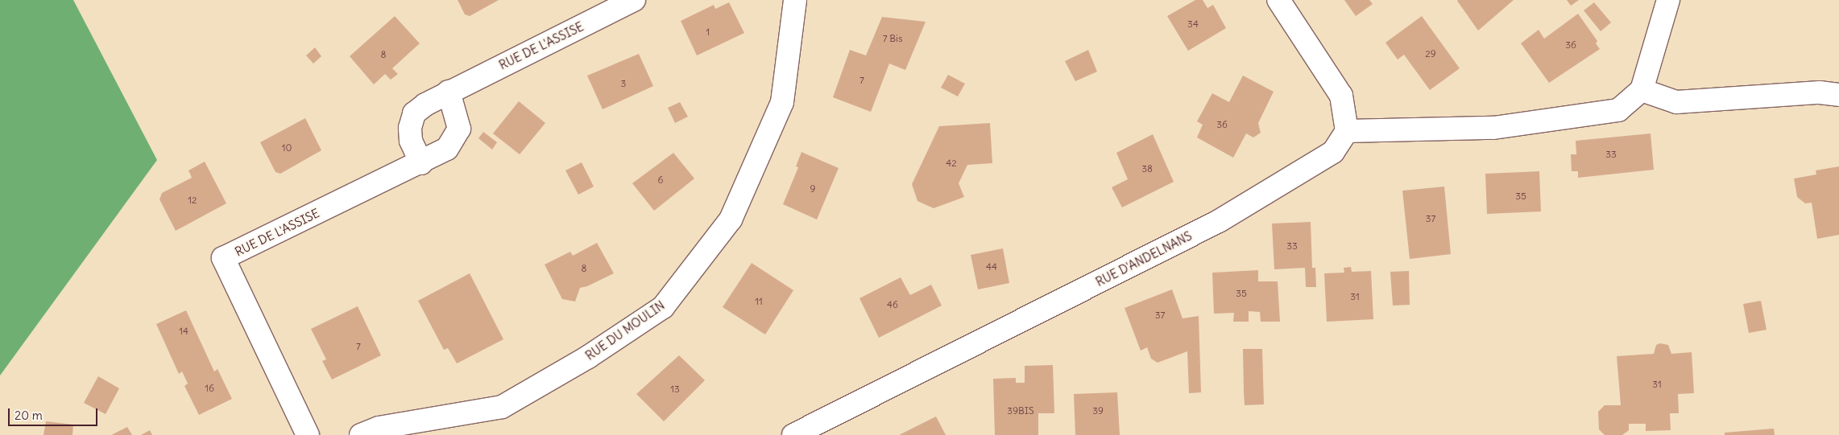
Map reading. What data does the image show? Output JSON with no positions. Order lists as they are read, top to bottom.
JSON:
{
  "streets": {
    "street": ["RUE DE L'ASSISE", "RUE D'ANDELNANS", "RUE DU MOULIN"]
  },
  "house_numbers": [
    "34",
    "1",
    "7 Bis",
    "36",
    "29",
    "8",
    "7",
    "3",
    "36",
    "10",
    "33",
    "42",
    "38",
    "6",
    "9",
    "35",
    "12",
    "37",
    "33",
    "44",
    "8",
    "35",
    "31",
    "11",
    "46",
    "37",
    "14",
    "7",
    "31",
    "16",
    "13",
    "39BIS",
    "39"
  ],
  "scale_bar": "20 m"
}
